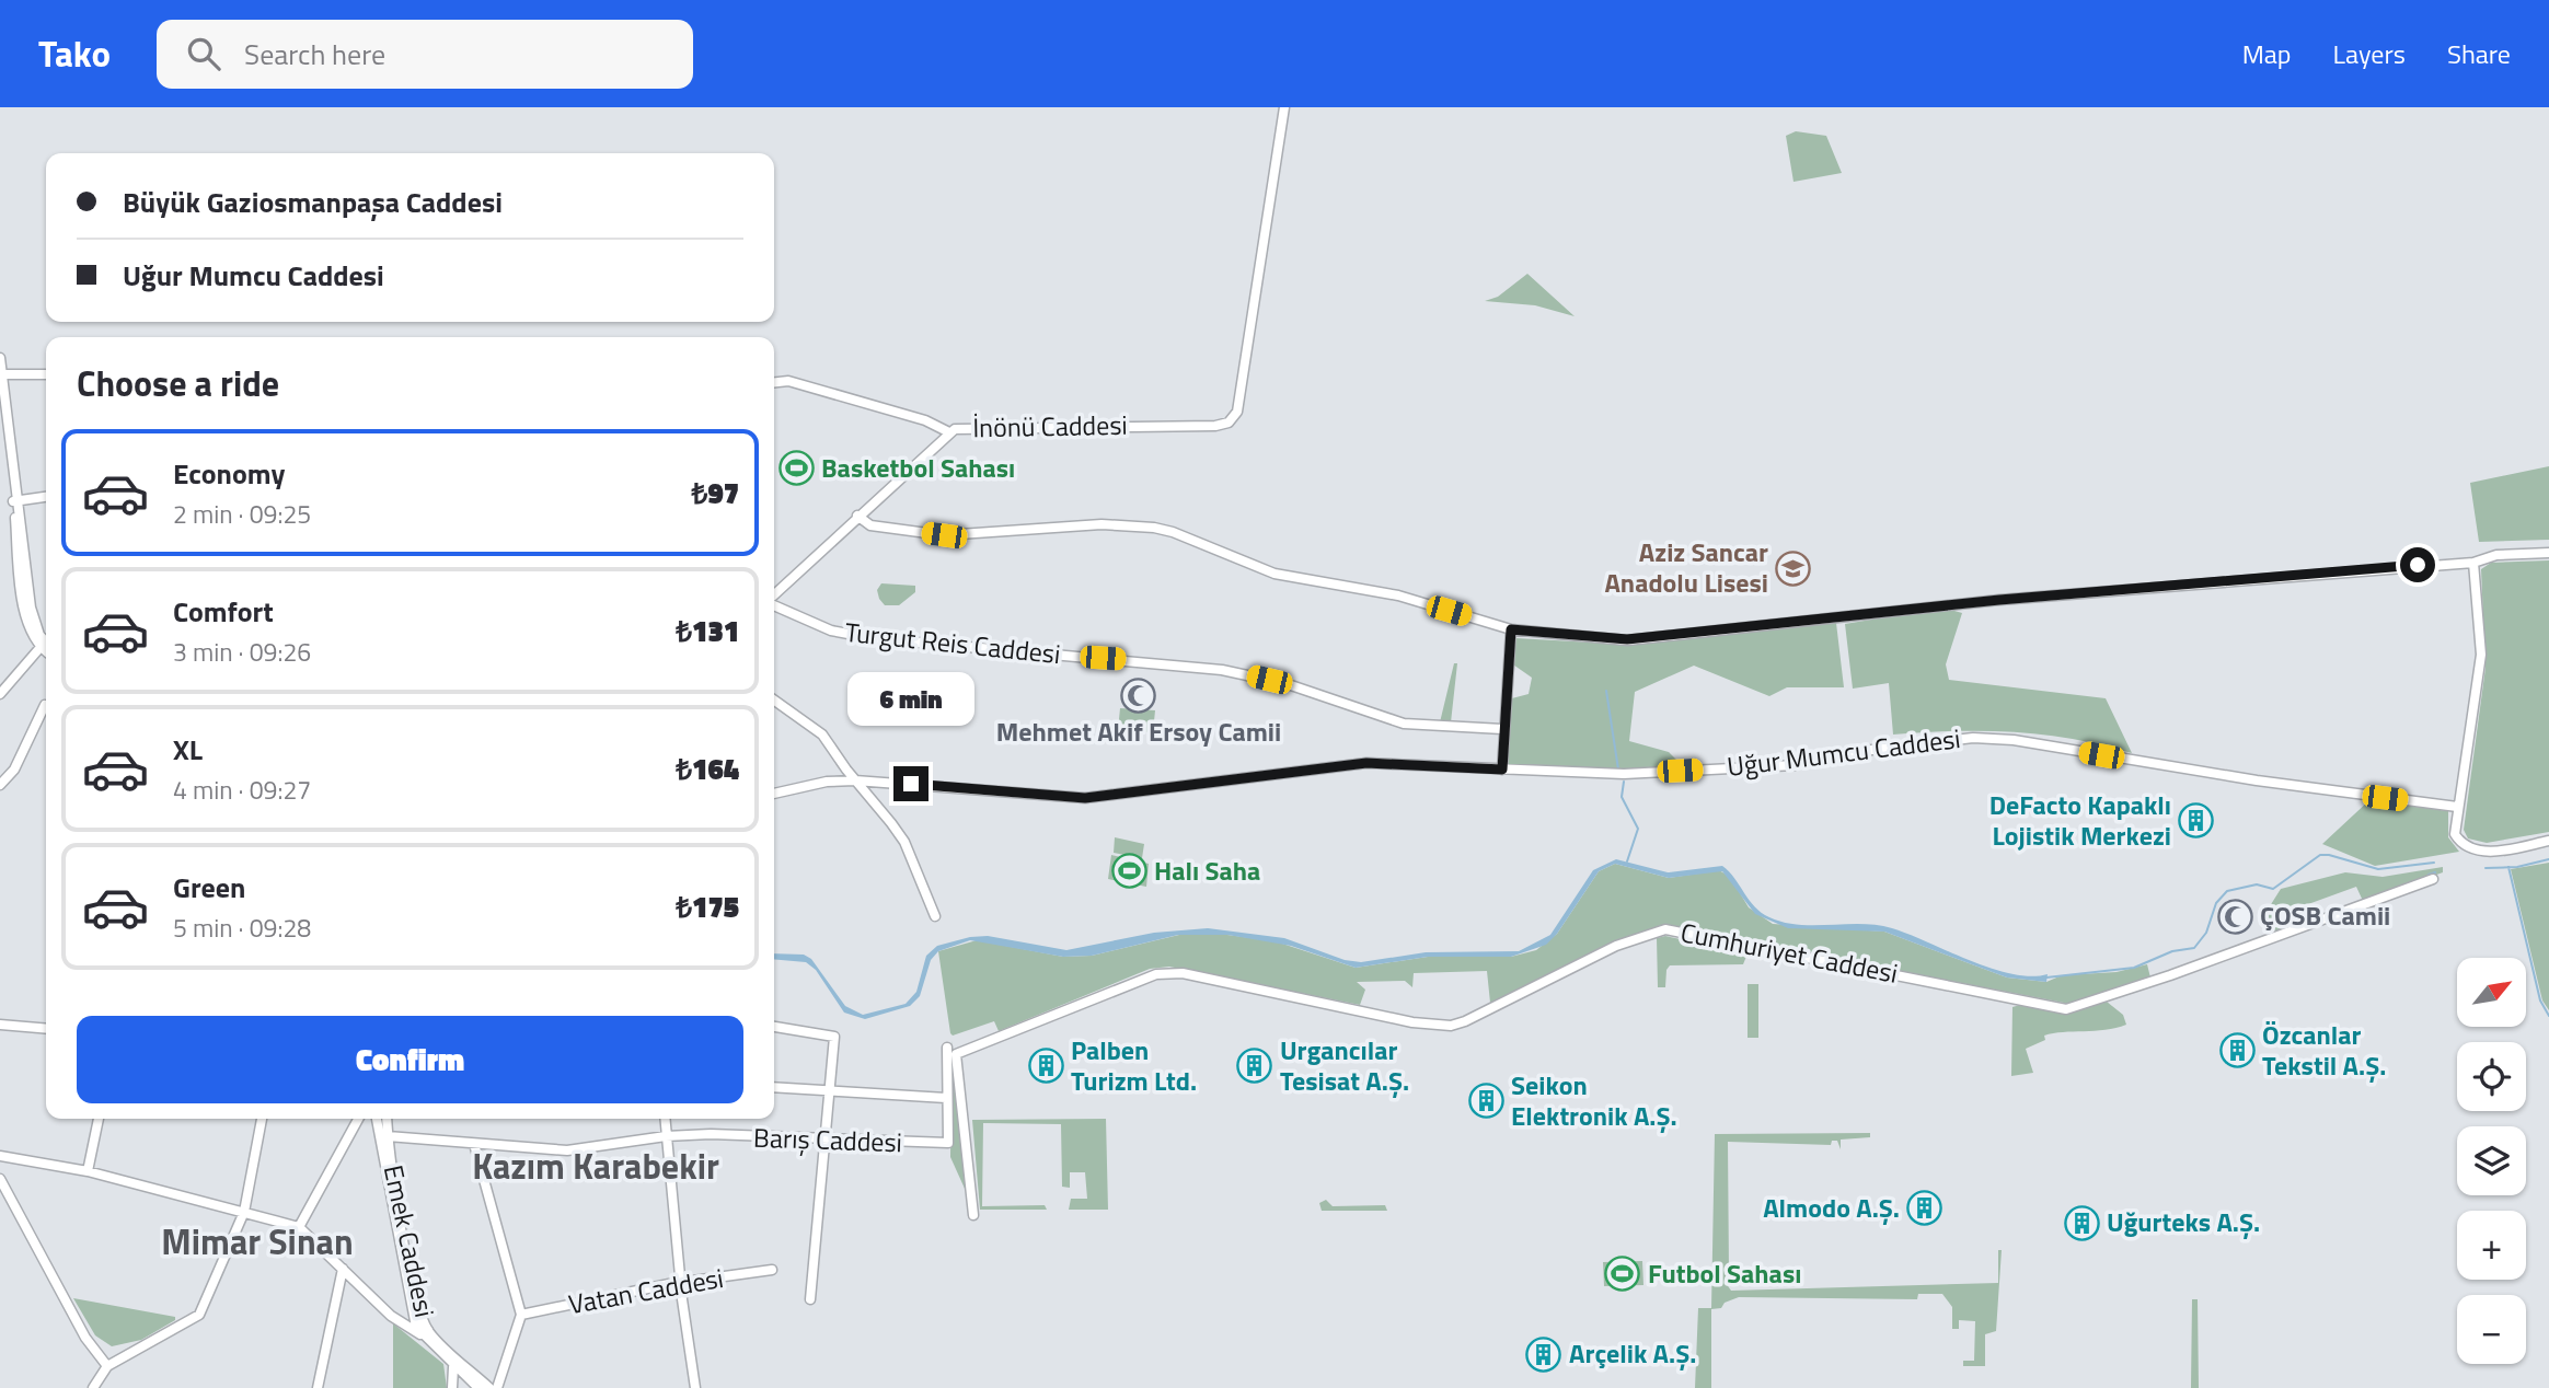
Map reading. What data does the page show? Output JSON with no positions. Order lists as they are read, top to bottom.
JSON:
{
  "streets": {
    "street": [
      "İnönü Caddesi",
      "Turgut Reis Caddesi",
      "Uğur Mumcu Caddesi",
      "Cumhuriyet Caddesi",
      "Barış Caddesi",
      "Emek Caddesi",
      "Vatan Caddesi"
    ]
  },
  "crossings": [
    ["Barış Caddesi", "Emek Caddesi"]
  ],
  "districts": ["Kazım Karabekir", "Mimar Sinan"],
  "places": {
    "sports": ["Basketbol Sahası", "Halı Saha", "Futbol Sahası"],
    "school or university": ["Aziz Sancar Anadolu Lisesi"],
    "mosque": ["Mehmet Akif Ersoy Camii", "ÇOSB Camii"],
    "building": [
      "DeFacto Kapaklı Lojistik Merkezi",
      "Özcanlar Tekstil A.Ş.",
      "Palben Turizm Ltd.",
      "Urgancılar Tesisat A.Ş.",
      "Seikon Elektronik A.Ş.",
      "Almodo A.Ş.",
      "Uğurteks A.Ş.",
      "Arçelik A.Ş."
    ]
  },
  "north": "top right",
  "page": {
    "header": "Tako",
    "search": "Search here",
    "nav": ["Map", "Layers", "Share"],
    "banner": ["Büyük Gaziosmanpaşa Caddesi", "Uğur Mumcu Caddesi"],
    "heading": "Choose a ride",
    "list": [
      {
        "name": "Economy",
        "note": "2 min · 09:25",
        "value": "₺97"
      },
      {
        "name": "Comfort",
        "note": "3 min · 09:26",
        "value": "₺131"
      },
      {
        "name": "XL",
        "note": "4 min · 09:27",
        "value": "₺164"
      },
      {
        "name": "Green",
        "note": "5 min · 09:28",
        "value": "₺175"
      }
    ],
    "bubble": "6 min",
    "map_buttons": ["+", "−"],
    "buttons": "Confirm"
  }
}
